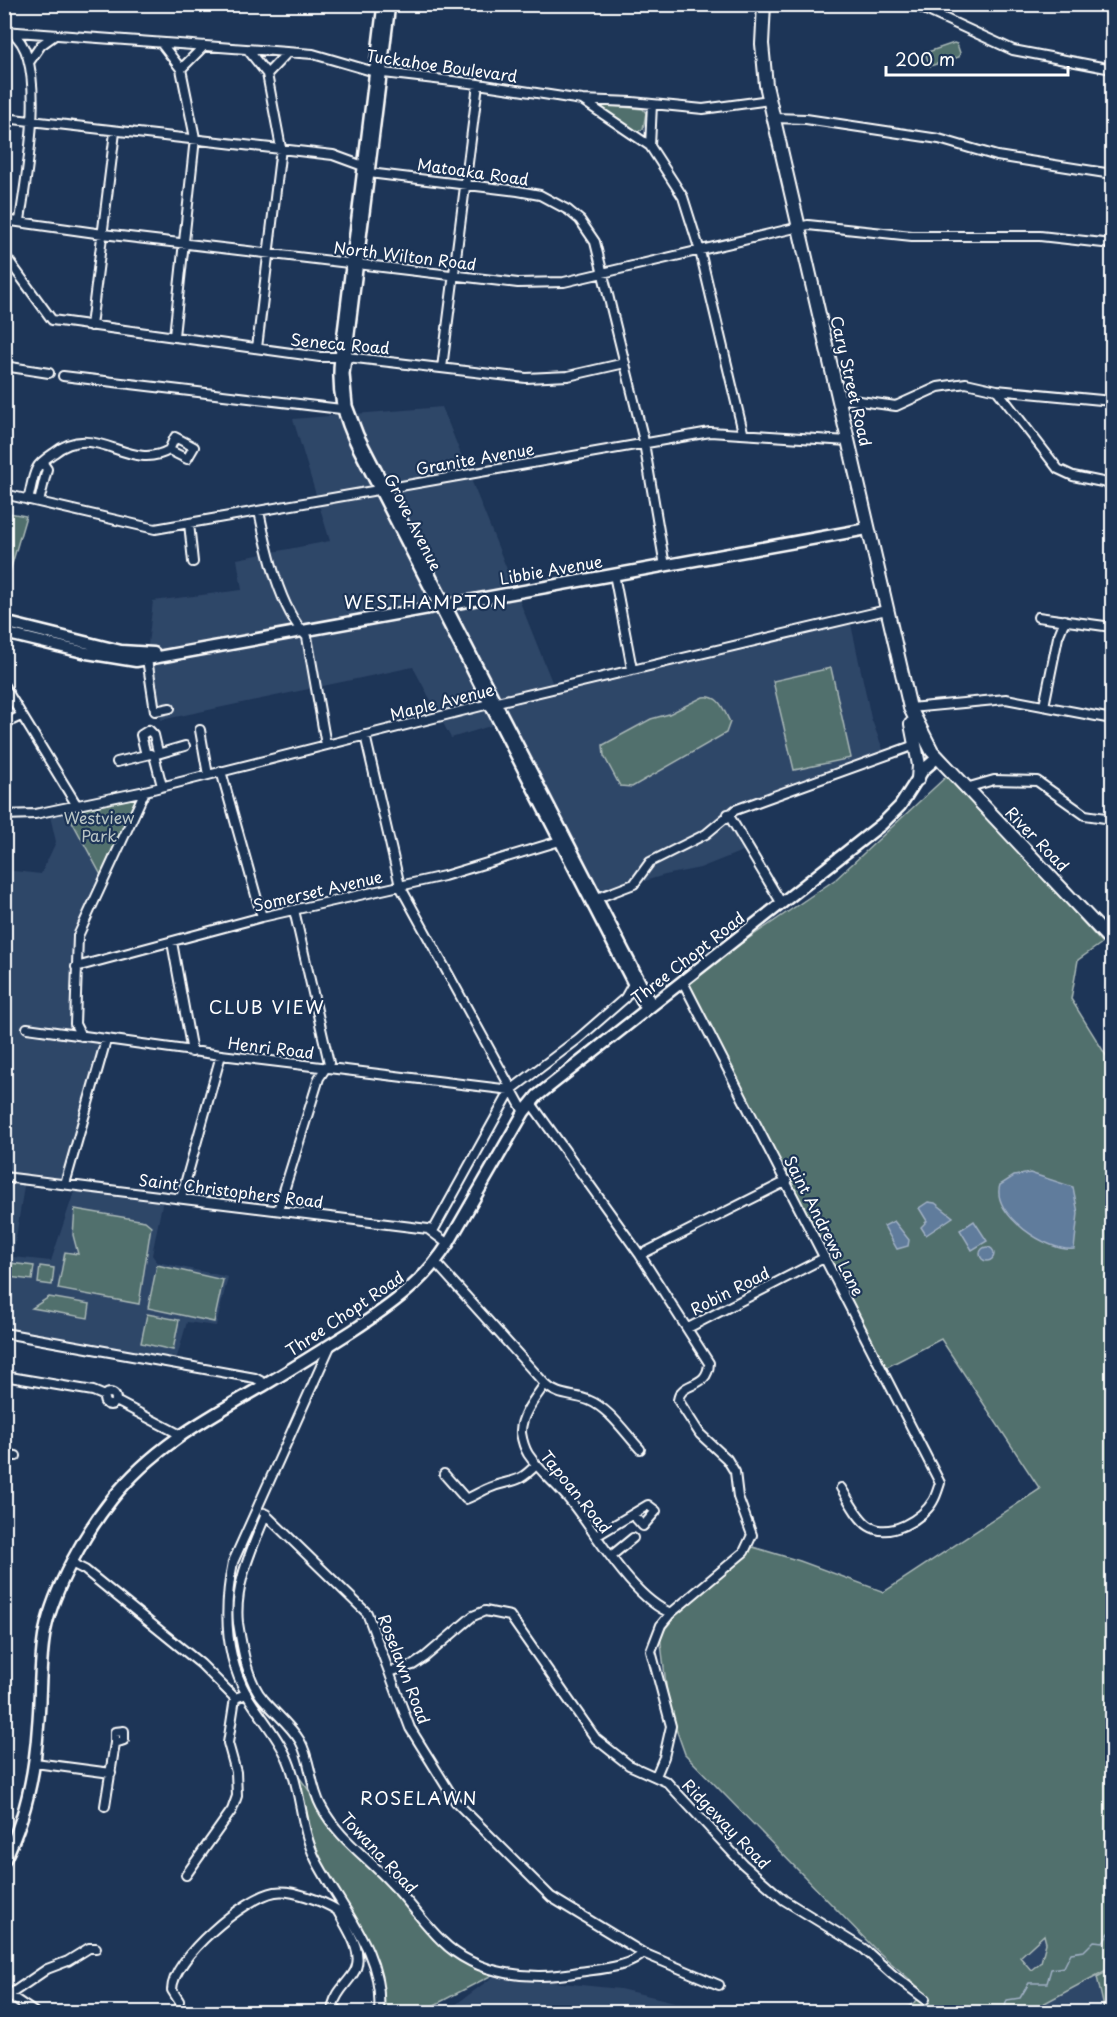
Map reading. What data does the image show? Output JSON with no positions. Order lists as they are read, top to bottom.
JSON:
{
  "streets": {
    "main road": [
      "Cary Street Road",
      "Libbie Avenue",
      "River Road",
      "Three Chopt Road"
    ],
    "street": [
      "Tuckahoe Boulevard",
      "Matoaka Road",
      "North Wilton Road",
      "Seneca Road",
      "Granite Avenue",
      "Grove Avenue",
      "Maple Avenue",
      "Somerset Avenue",
      "Henri Road",
      "Saint Christophers Road",
      "Saint Andrews Lane",
      "Robin Road",
      "Tapoan Road",
      "Roselawn Road",
      "Ridgeway Road",
      "Towana Road"
    ]
  },
  "crossings": [
    ["Tuckahoe Boulevard", "Cary Street Road"],
    ["Tuckahoe Boulevard", "Grove Avenue"],
    ["Matoaka Road", "North Wilton Road"],
    ["Matoaka Road", "Seneca Road"],
    ["Matoaka Road", "Granite Avenue"],
    ["Matoaka Road", "Grove Avenue"],
    ["Matoaka Road", "Libbie Avenue"],
    ["North Wilton Road", "Cary Street Road"],
    ["North Wilton Road", "Grove Avenue"],
    ["Seneca Road", "Grove Avenue"],
    ["Cary Street Road", "Granite Avenue"],
    ["Cary Street Road", "Libbie Avenue"],
    ["Cary Street Road", "Maple Avenue"],
    ["Cary Street Road", "River Road"],
    ["Cary Street Road", "Three Chopt Road"],
    ["Granite Avenue", "Grove Avenue"],
    ["Grove Avenue", "Libbie Avenue"],
    ["Grove Avenue", "Maple Avenue"],
    ["Grove Avenue", "Somerset Avenue"],
    ["Grove Avenue", "Three Chopt Road"],
    ["River Road", "Three Chopt Road"],
    ["Three Chopt Road", "Saint Andrews Lane"],
    ["Saint Andrews Lane", "Robin Road"],
    ["Robin Road", "Tapoan Road"],
    ["Roselawn Road", "Ridgeway Road"],
    ["Roselawn Road", "Towana Road"]
  ],
  "districts": ["WESTHAMPTON", "CLUB VIEW", "ROSELAWN"],
  "parks": ["Westview Park"],
  "scale_bar": "200 m"
}
